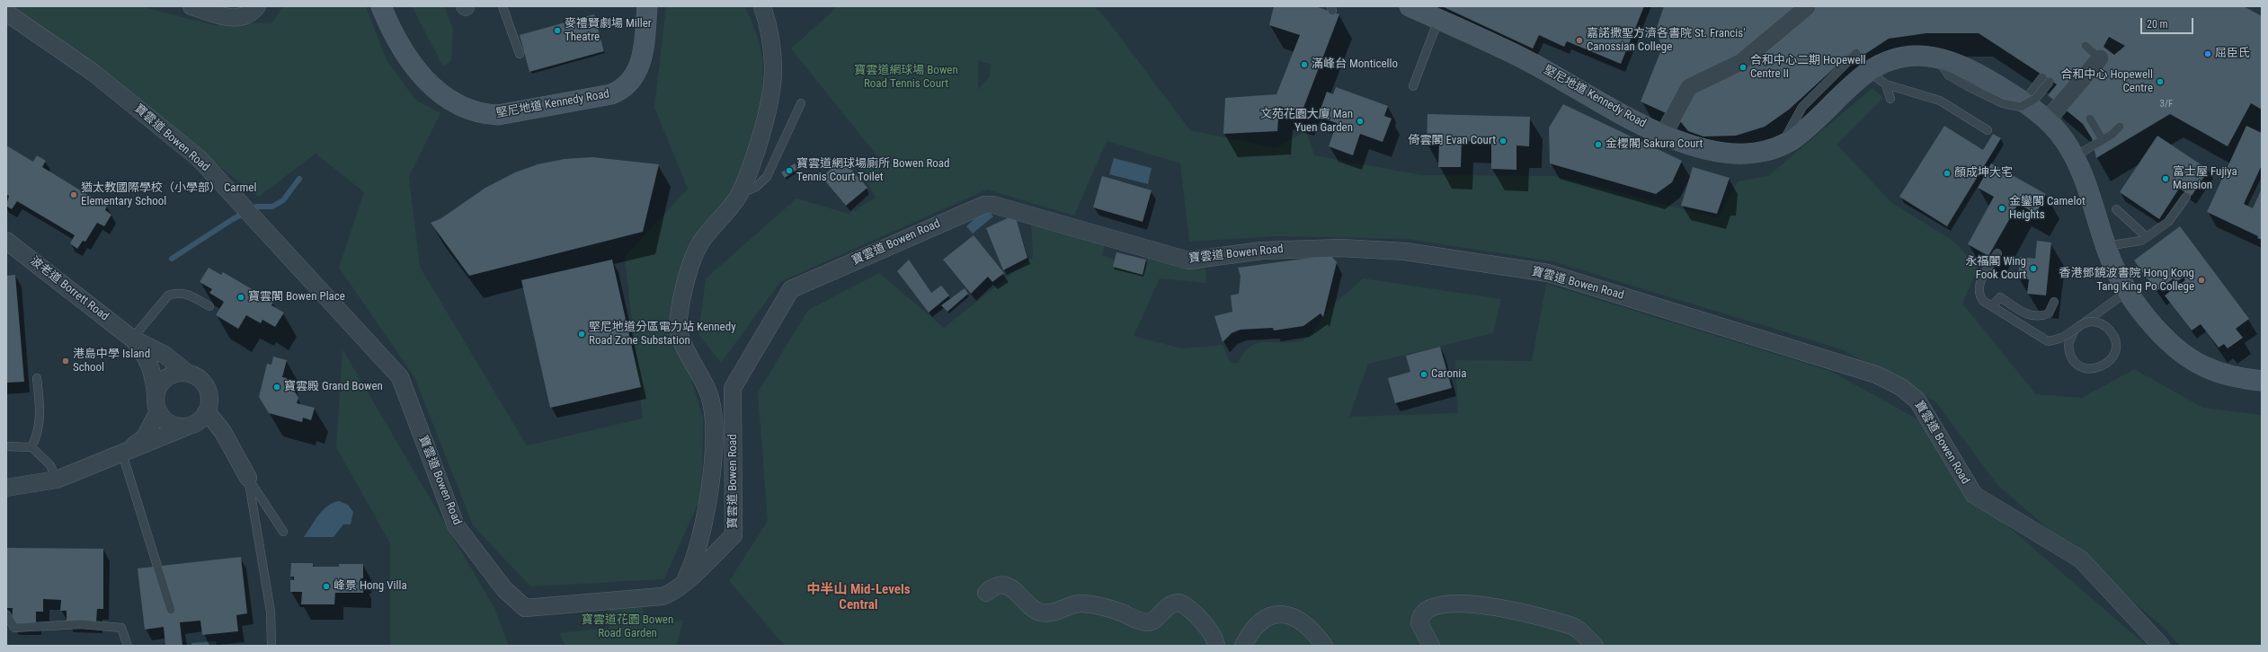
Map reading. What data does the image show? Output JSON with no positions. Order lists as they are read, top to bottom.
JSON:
{
  "streets": {
    "street": ["堅尼地道 Kennedy Road", "寶雲道 Bowen Road", "波老道 Borrett Road"]
  },
  "districts": ["中半山 Mid-Levels Central"],
  "parks": ["寶雲道網球場 Bowen Road Tennis Court", "寶雲道花園 Bowen Road Garden"],
  "places": [
    "麥禮賢劇場 Miller Theatre",
    "嘉諾撒聖方濟各書院 St. Francis' Canossian College",
    "屈臣氏",
    "滿峰台 Monticello",
    "合和中心二期 Hopewell Centre II",
    "合和中心 Hopewell Centre",
    "文苑花園大廈 Man Yuen Garden",
    "倚雲閣 Evan Court",
    "金櫻閣 Sakura Court",
    "寶雲道網球場廁所 Bowen Road Tennis Court Toilet",
    "顏成坤大宅",
    "富士屋 Fujiya Mansion",
    "猶太教國際學校（小學部） Carmel Elementary School",
    "金鑾閣 Camelot Heights",
    "永福閣 Wing Fook Court",
    "香港鄧鏡波書院 Hong Kong Tang King Po College",
    "寶雲閣 Bowen Place",
    "堅尼地道分區電力站 Kennedy Road Zone Substation",
    "港島中學 Island School",
    "Caronia",
    "寶雲殿 Grand Bowen",
    "峰景 Hong Villa"
  ],
  "house_numbers": ["3/F"],
  "scale_bar": "20 m"
}
